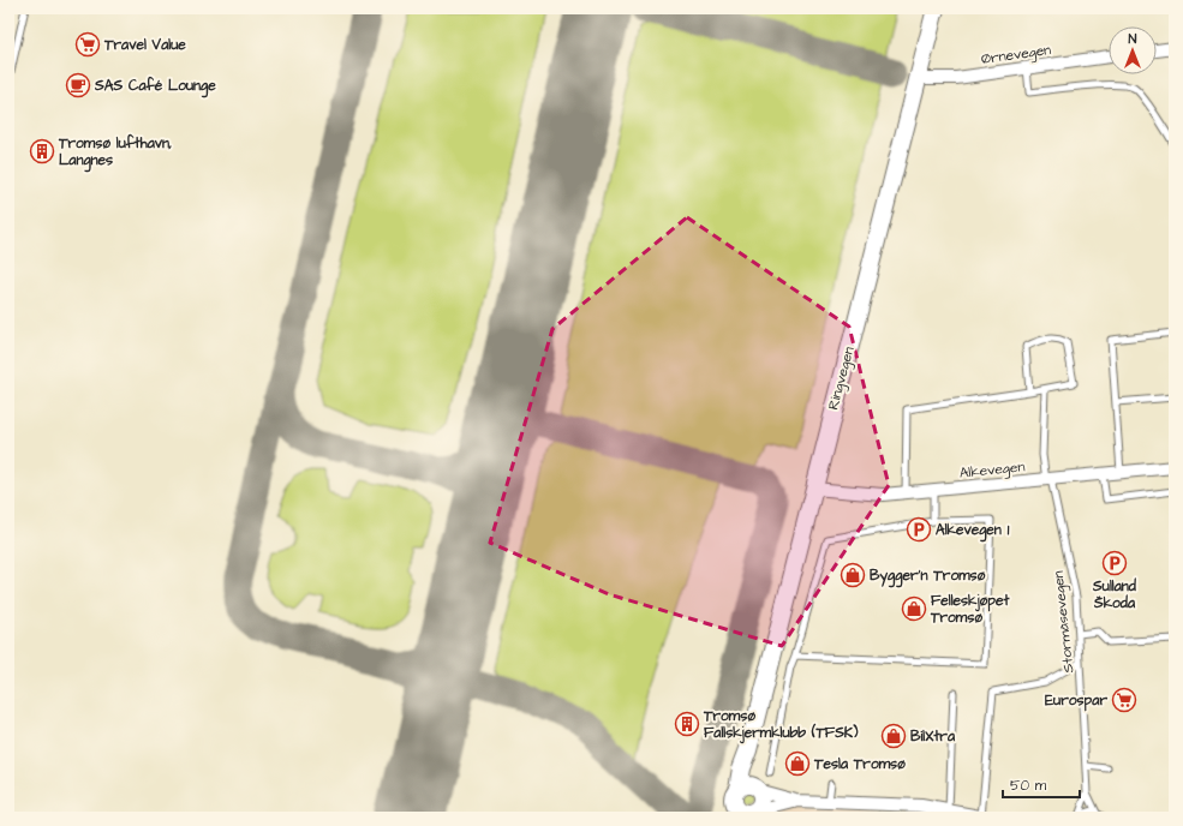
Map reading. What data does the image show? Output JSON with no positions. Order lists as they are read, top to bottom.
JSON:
{
  "streets": {
    "street": ["Ørnevegen", "Ringvegen", "Alkevegen"],
    "lane": ["Stormåsevegen"]
  },
  "crossings": [
    ["Ørnevegen", "Ringvegen"],
    ["Ringvegen", "Alkevegen"],
    ["Alkevegen", "Stormåsevegen"]
  ],
  "places": {
    "supermarket": ["Travel Value", "Eurospar"],
    "cafe": ["SAS Café Lounge"],
    "building": ["Tromsø lufthavn, Langnes", "Tromsø Fallskjermklubb (TFSK)"],
    "parking": ["Alkevegen 1", "Sulland Škoda"],
    "shop": [
      "Bygger'n Tromsø",
      "Felleskjøpet Tromsø",
      "BilXtra",
      "Tesla Tromsø"
    ]
  },
  "scale_bar": "50 m",
  "north": "top"
}
